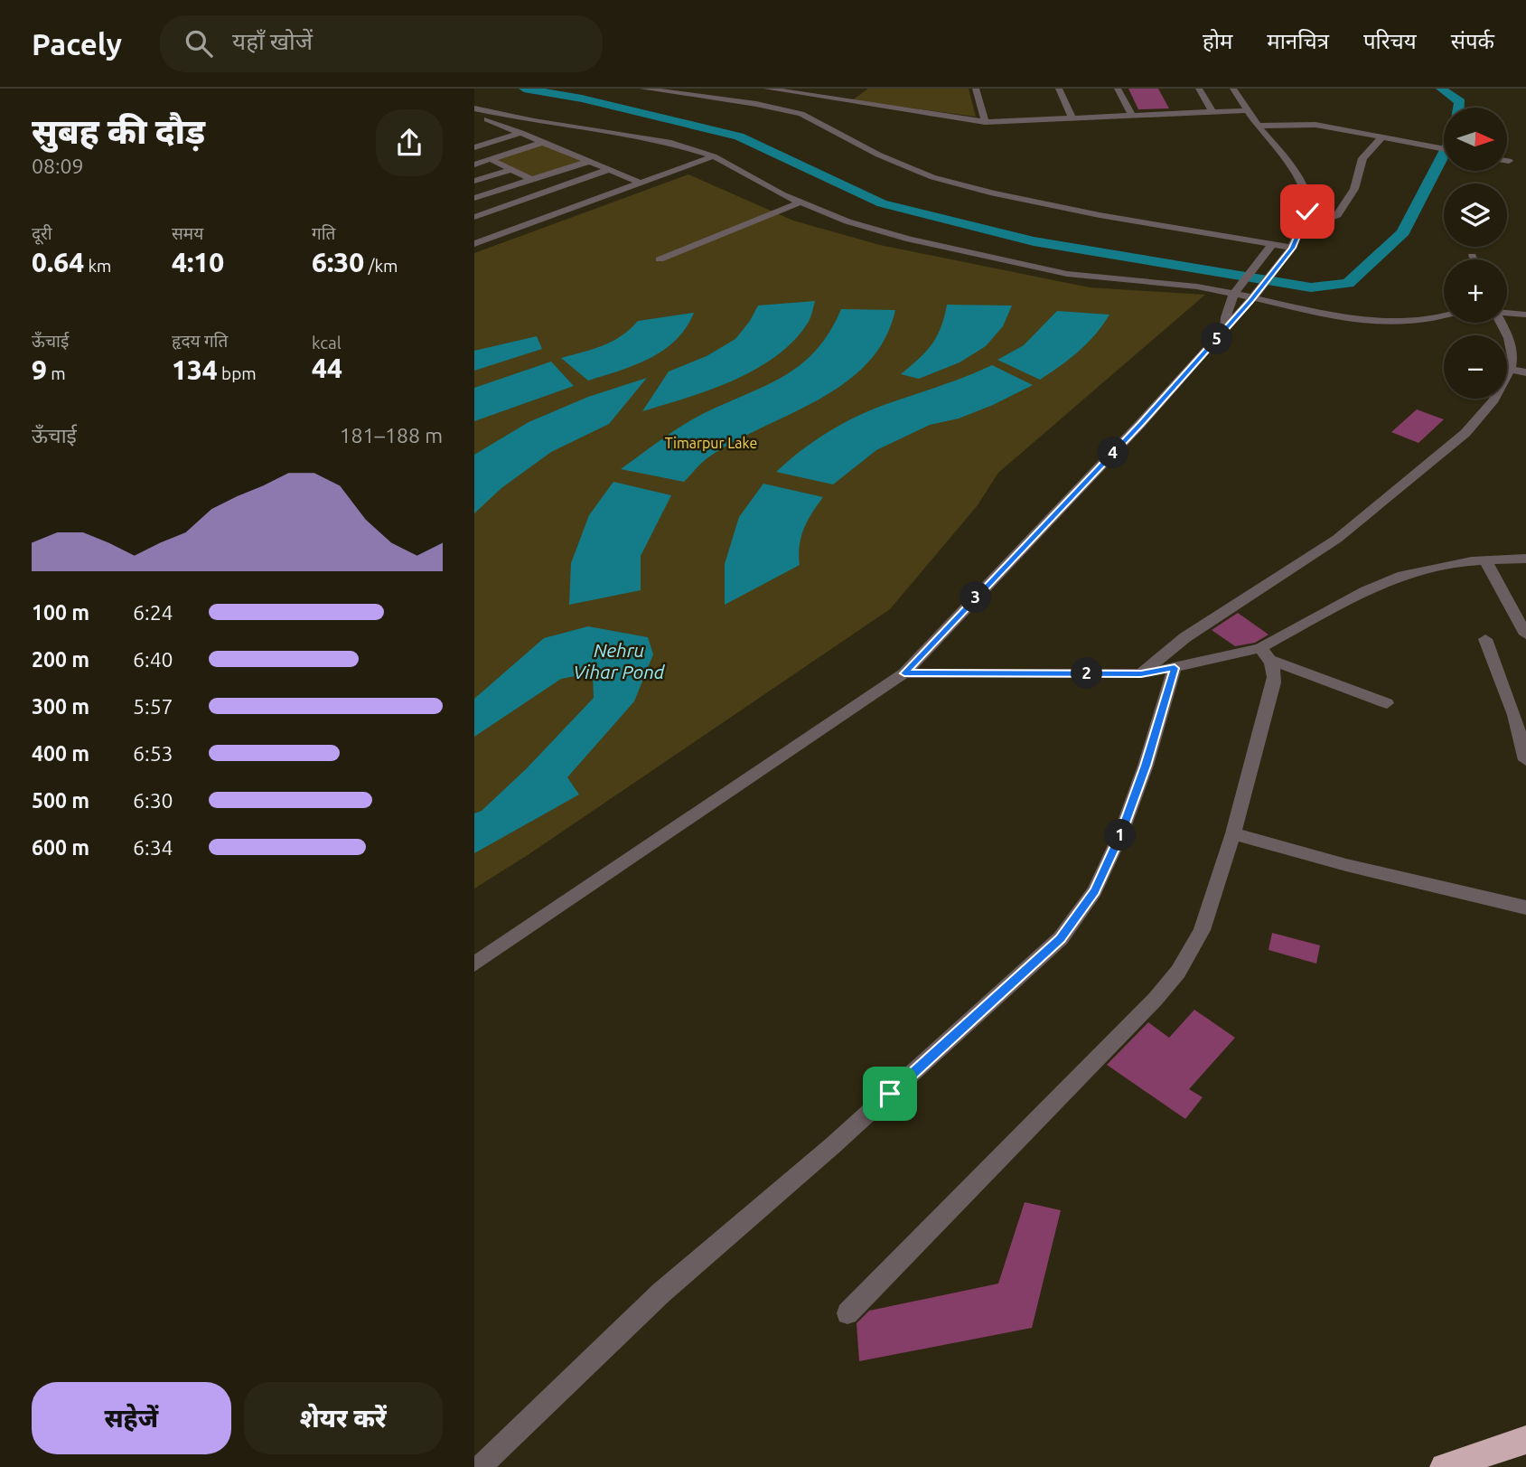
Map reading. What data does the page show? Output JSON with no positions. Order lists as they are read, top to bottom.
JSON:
{
  "water": ["Nehru Vihar Pond"],
  "parks": ["Timarpur Lake"],
  "north": "right",
  "page": {
    "header": "Pacely",
    "search": "यहाँ खोजें",
    "nav": [
      "होम",
      "मानचित्र",
      "परिचय",
      "संपर्क"
    ],
    "heading": ["सुबह की दौड़", "08:09"],
    "map_buttons": ["+", "−"],
    "stats": [
      ["दूरी", "0.64 km"],
      ["समय", "4:10"],
      ["गति", "6:30 /km"],
      ["ऊँचाई", "9 m"],
      ["हृदय गति", "134 bpm"],
      ["kcal", "44"]
    ],
    "pins": [
      "5",
      "4",
      "3",
      "2",
      "1"
    ],
    "chart": ["ऊँचाई", "181–188 m"],
    "list": [
      {
        "name": "100 m",
        "note": "6:24"
      },
      {
        "name": "200 m",
        "note": "6:40"
      },
      {
        "name": "300 m",
        "note": "5:57"
      },
      {
        "name": "400 m",
        "note": "6:53"
      },
      {
        "name": "500 m",
        "note": "6:30"
      },
      {
        "name": "600 m",
        "note": "6:34"
      }
    ],
    "buttons": ["सहेजें", "शेयर करें"]
  }
}
